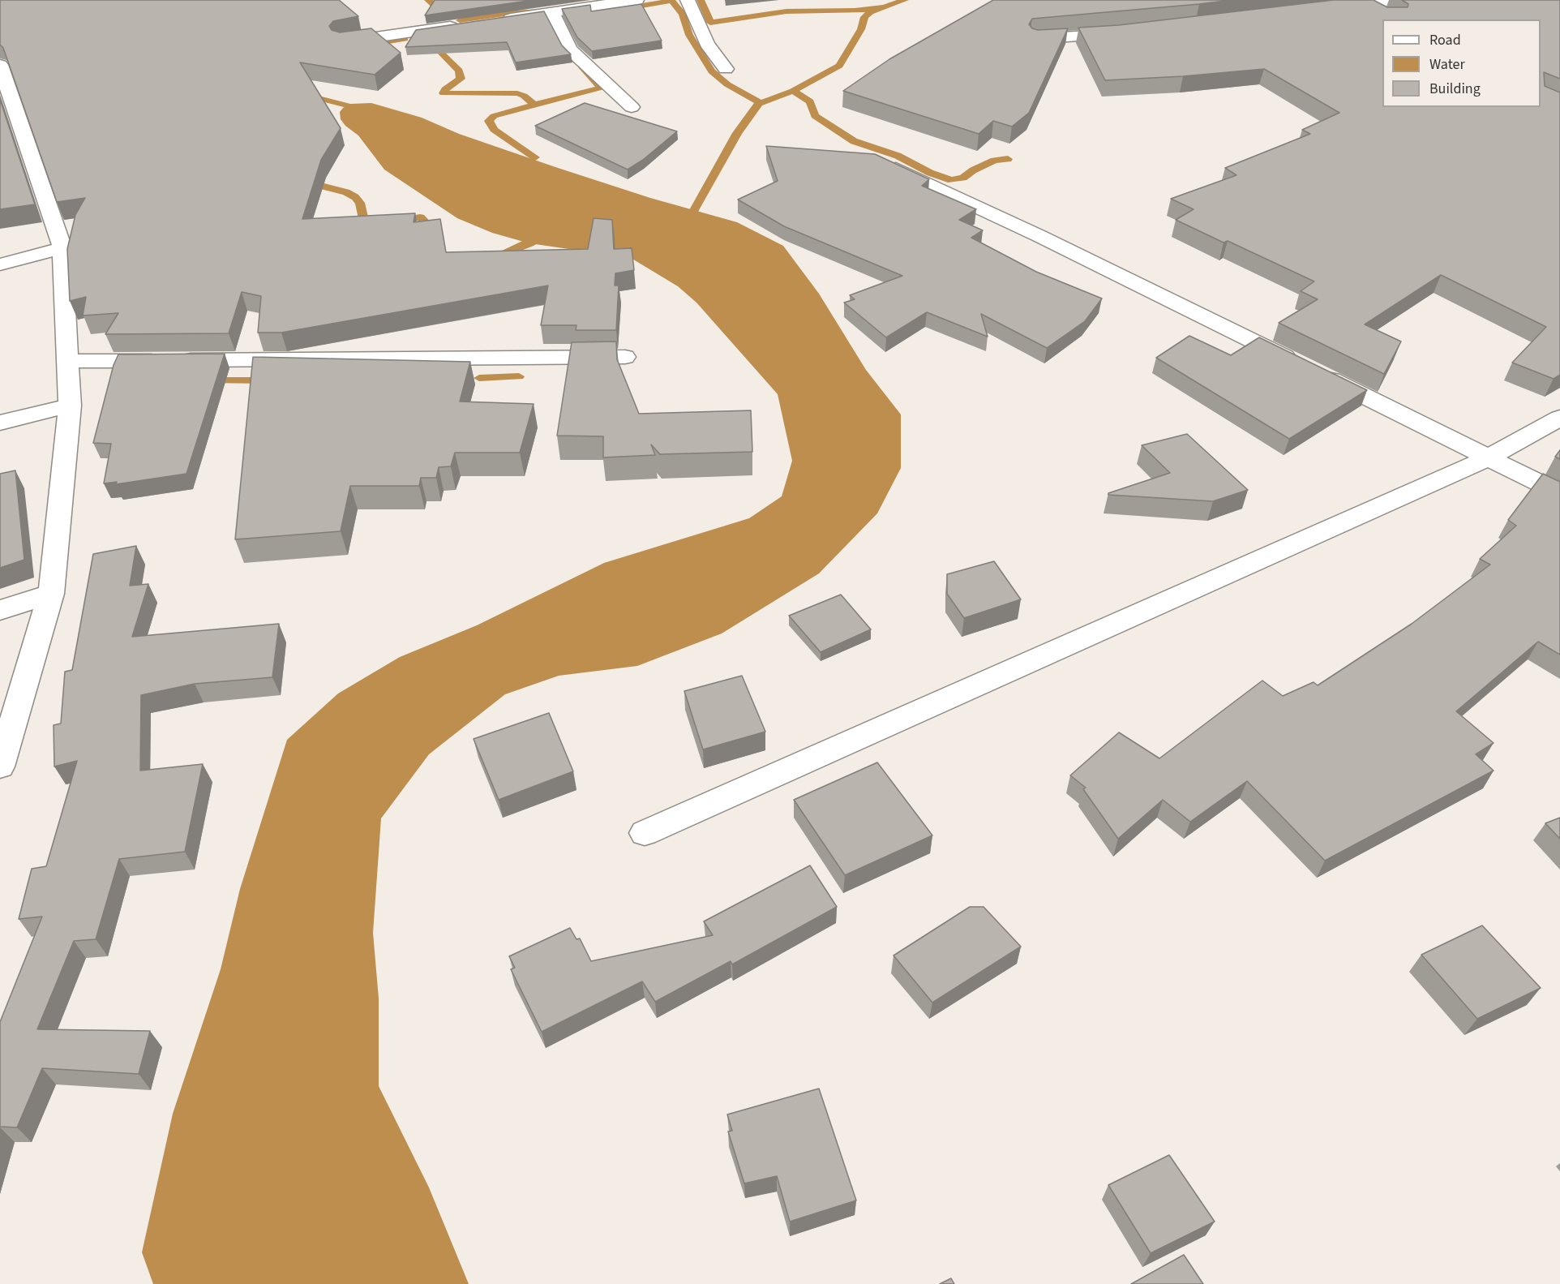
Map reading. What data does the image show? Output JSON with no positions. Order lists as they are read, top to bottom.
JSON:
{
  "legend": ["Road", "Water", "Building"]
}
